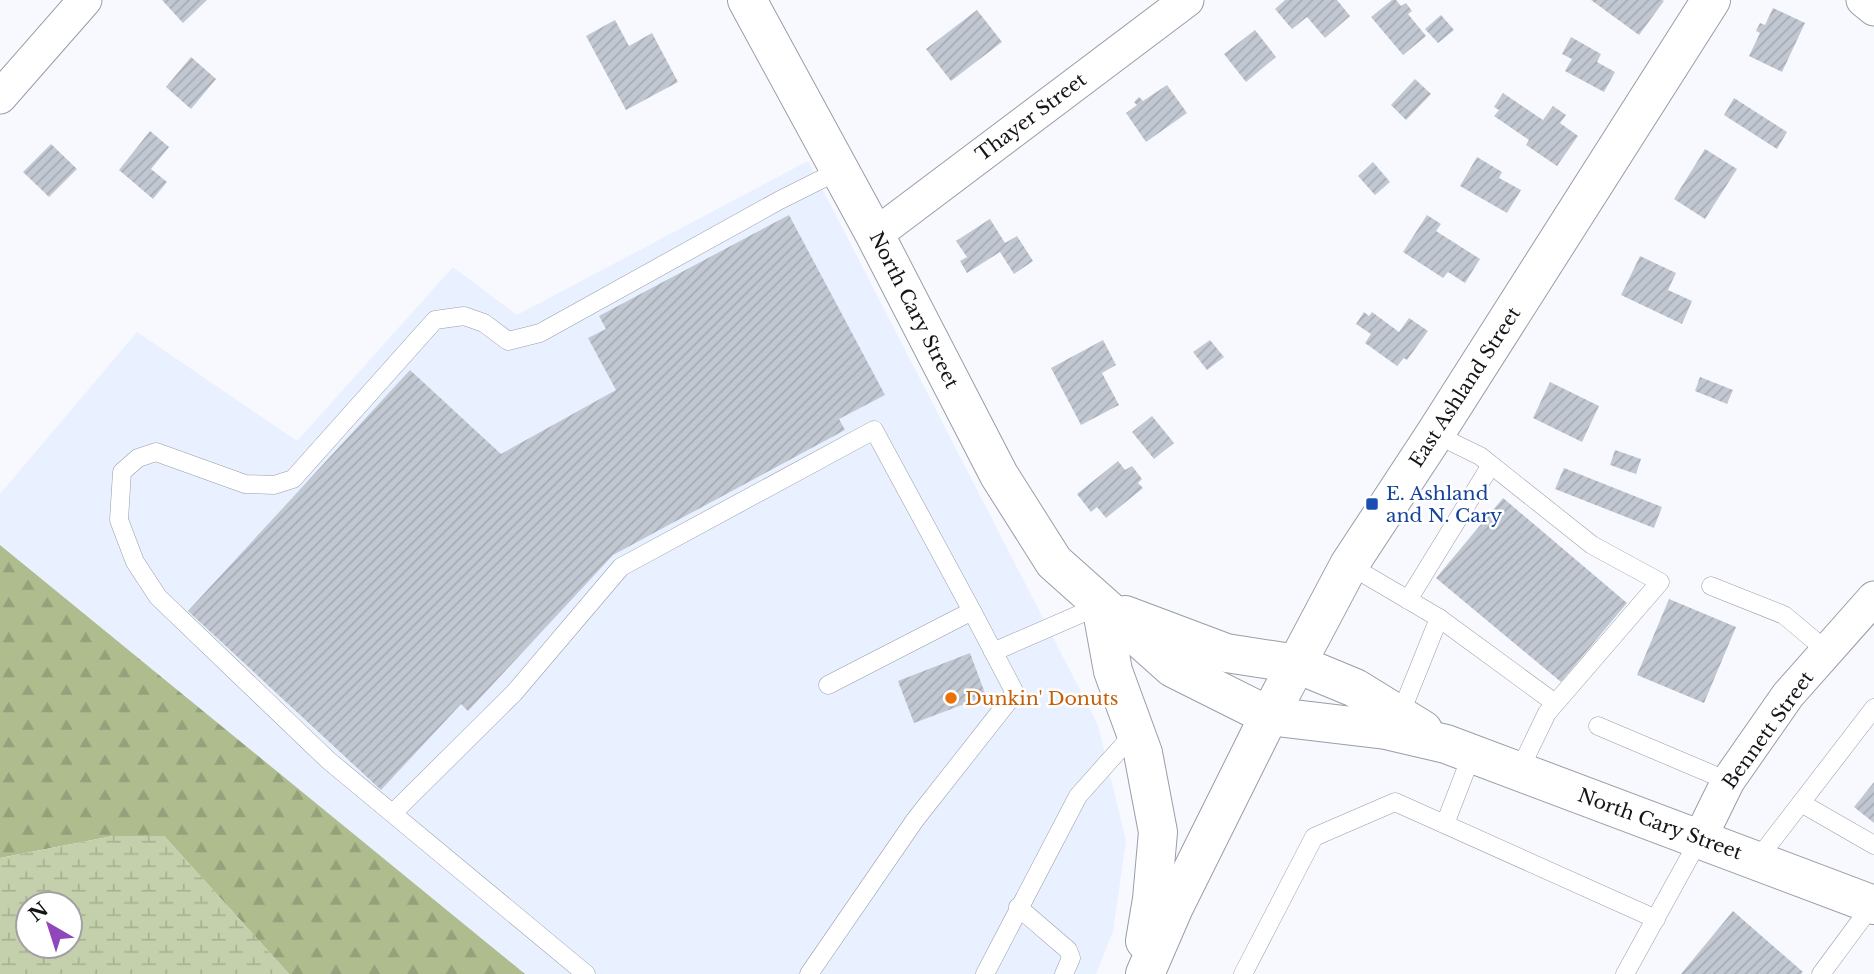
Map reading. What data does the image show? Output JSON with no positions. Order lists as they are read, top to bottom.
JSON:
{
  "streets": {
    "main road": ["North Cary Street", "East Ashland Street"],
    "street": ["Thayer Street", "Bennett Street"]
  },
  "crossings": [
    ["Thayer Street", "North Cary Street"],
    ["North Cary Street", "East Ashland Street"],
    ["North Cary Street", "Bennett Street"]
  ],
  "places": {
    "transit": ["E. Ashland and N. Cary"],
    "other": ["Dunkin' Donuts"]
  },
  "north": "top left"
}
